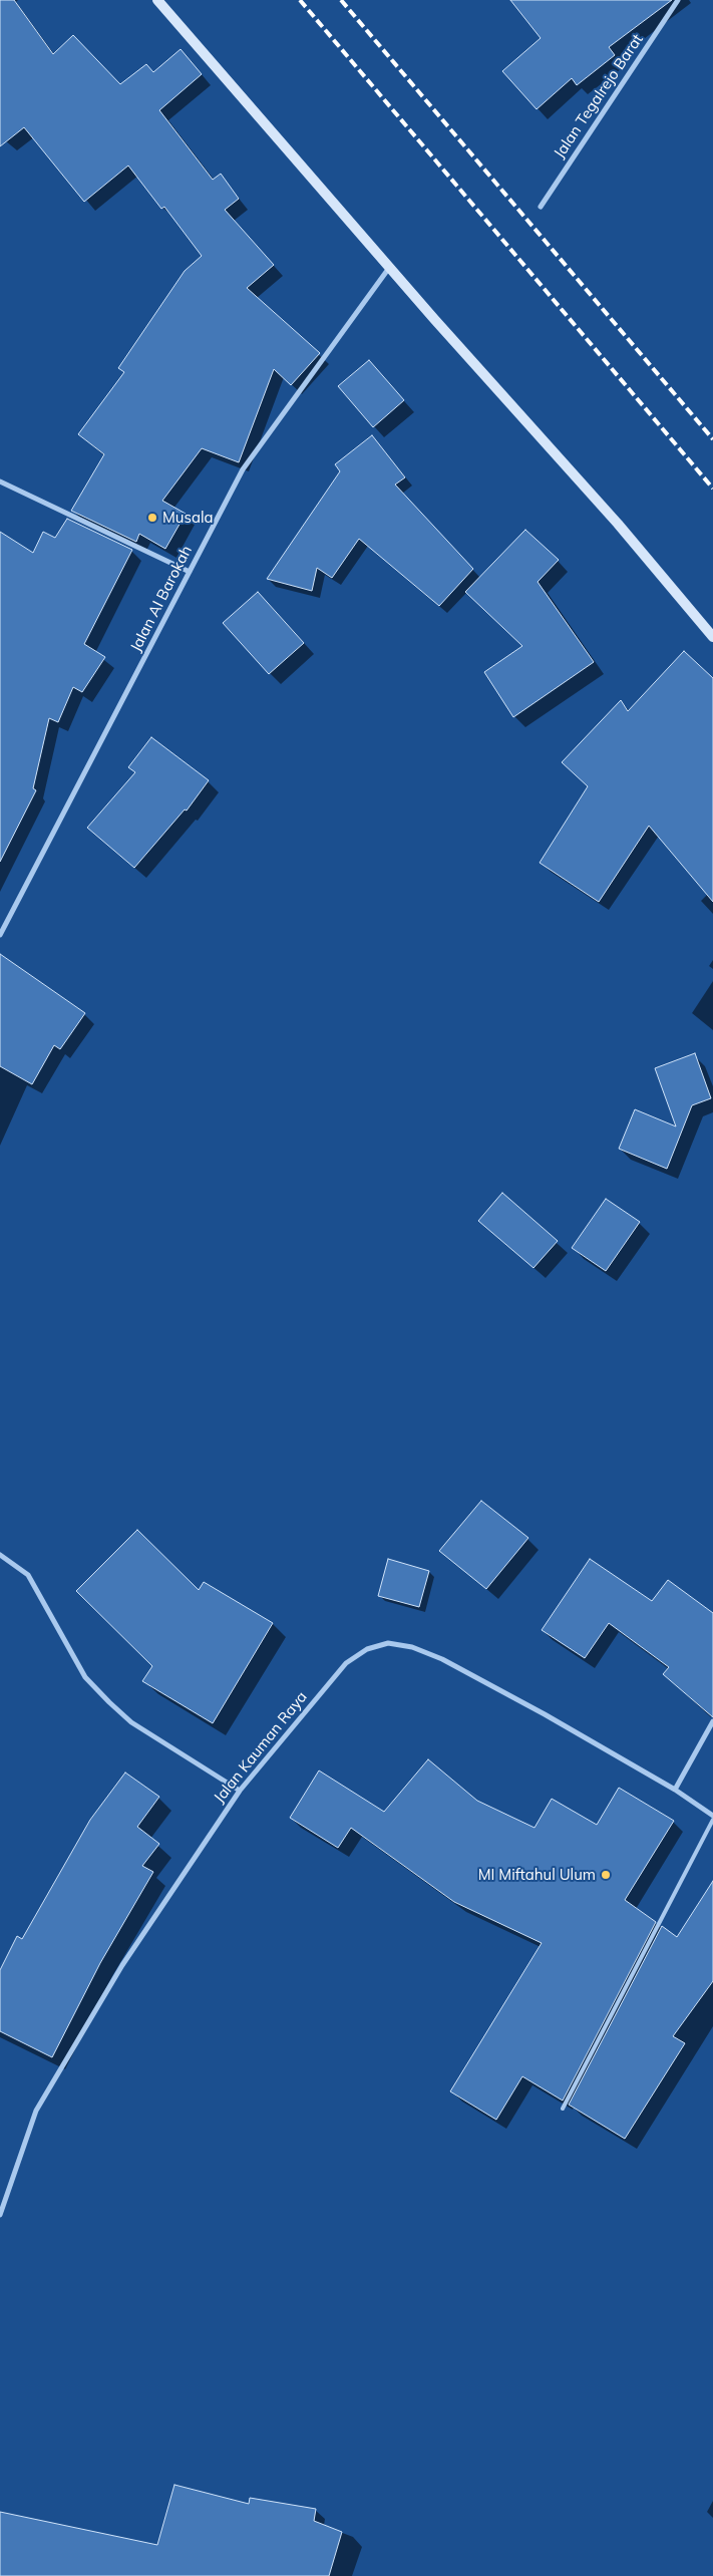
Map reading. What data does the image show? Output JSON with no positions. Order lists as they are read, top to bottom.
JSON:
{
  "streets": {
    "street": ["Jalan Tegalrejo Barat", "Jalan Al Barokah", "Jalan Kauman Raya"]
  },
  "places": ["Musala", "MI Miftahul Ulum"]
}
